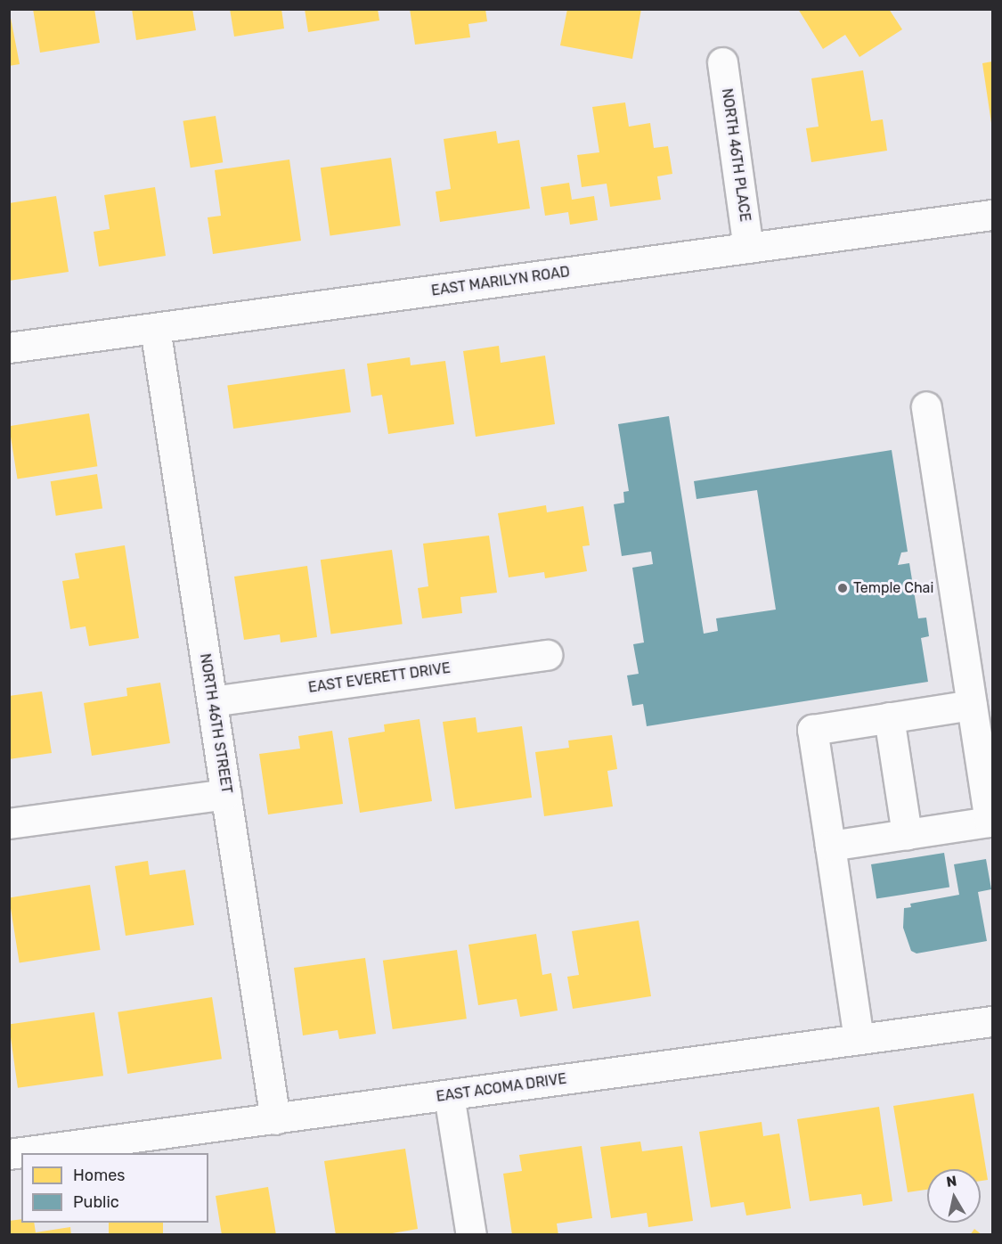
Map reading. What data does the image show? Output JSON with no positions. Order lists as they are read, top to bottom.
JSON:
{
  "streets": {
    "street": [
      "NORTH 46TH PLACE",
      "EAST MARILYN ROAD",
      "EAST EVERETT DRIVE",
      "NORTH 46TH STREET",
      "EAST ACOMA DRIVE"
    ]
  },
  "crossings": [
    ["NORTH 46TH PLACE", "EAST MARILYN ROAD"],
    ["EAST MARILYN ROAD", "NORTH 46TH STREET"],
    ["EAST EVERETT DRIVE", "NORTH 46TH STREET"],
    ["NORTH 46TH STREET", "EAST ACOMA DRIVE"]
  ],
  "places": ["Temple Chai"],
  "legend": ["Homes", "Public"],
  "north": "top"
}
